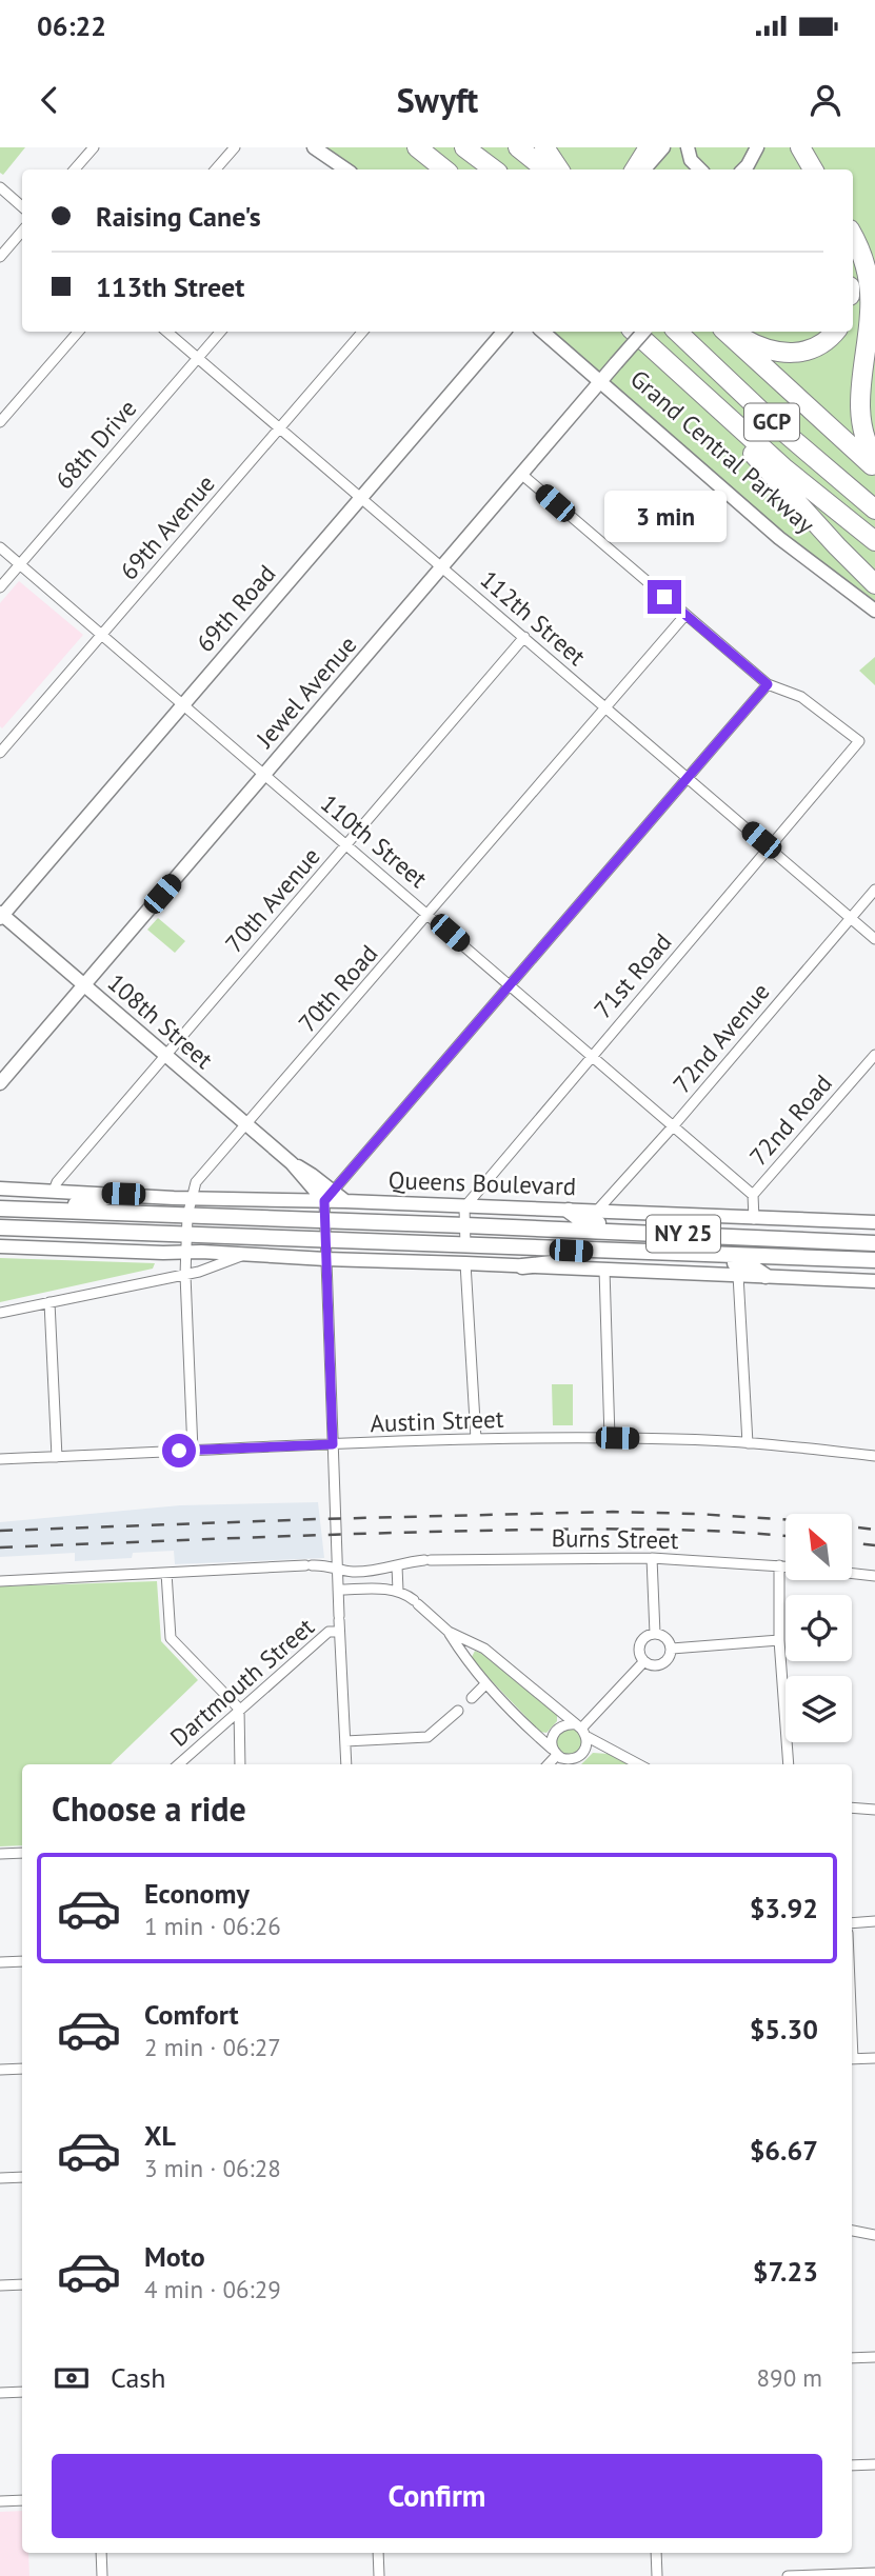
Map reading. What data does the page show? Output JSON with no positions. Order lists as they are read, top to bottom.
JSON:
{
  "streets": {
    "highway": ["GCP", "Grand Central Parkway"],
    "main road": ["Queens Boulevard", "NY 25"],
    "street": [
      "68th Drive",
      "69th Avenue",
      "69th Road",
      "112th Street",
      "Jewel Avenue",
      "110th Street",
      "70th Avenue",
      "71st Road",
      "70th Road",
      "108th Street",
      "72nd Avenue",
      "72nd Road",
      "Austin Street",
      "Burns Street",
      "Dartmouth Street"
    ]
  },
  "crossings": [
    ["68th Drive", "112th Street"],
    ["68th Drive", "110th Street"],
    ["Grand Central Parkway", "Jewel Avenue"],
    ["69th Avenue", "112th Street"],
    ["69th Avenue", "110th Street"],
    ["69th Road", "112th Street"],
    ["69th Road", "110th Street"],
    ["69th Road", "108th Street"],
    ["112th Street", "Jewel Avenue"],
    ["112th Street", "70th Avenue"],
    ["112th Street", "71st Road"],
    ["112th Street", "70th Road"],
    ["112th Street", "72nd Avenue"],
    ["Jewel Avenue", "110th Street"],
    ["Jewel Avenue", "108th Street"],
    ["110th Street", "70th Avenue"],
    ["110th Street", "71st Road"],
    ["110th Street", "70th Road"],
    ["110th Street", "72nd Avenue"],
    ["110th Street", "72nd Road"],
    ["70th Avenue", "108th Street"],
    ["70th Avenue", "Queens Boulevard"],
    ["71st Road", "Queens Boulevard"],
    ["70th Road", "108th Street"],
    ["70th Road", "Queens Boulevard"],
    ["70th Road", "NY 25"],
    ["70th Road", "Austin Street"],
    ["108th Street", "Queens Boulevard"],
    ["72nd Avenue", "Queens Boulevard"],
    ["72nd Road", "Queens Boulevard"]
  ],
  "north": "top left",
  "page": {
    "status": "06:22",
    "header": "Swyft",
    "banner": ["Raising Cane's", "113th Street"],
    "bubble": "3 min",
    "heading": "Choose a ride",
    "list": [
      {
        "name": "Economy",
        "note": "1 min · 06:26",
        "value": "$3.92"
      },
      {
        "name": "Comfort",
        "note": "2 min · 06:27",
        "value": "$5.30"
      },
      {
        "name": "XL",
        "note": "3 min · 06:28",
        "value": "$6.67"
      },
      {
        "name": "Moto",
        "note": "4 min · 06:29",
        "value": "$7.23"
      }
    ],
    "pay": ["Cash", "890 m"],
    "buttons": "Confirm"
  }
}
